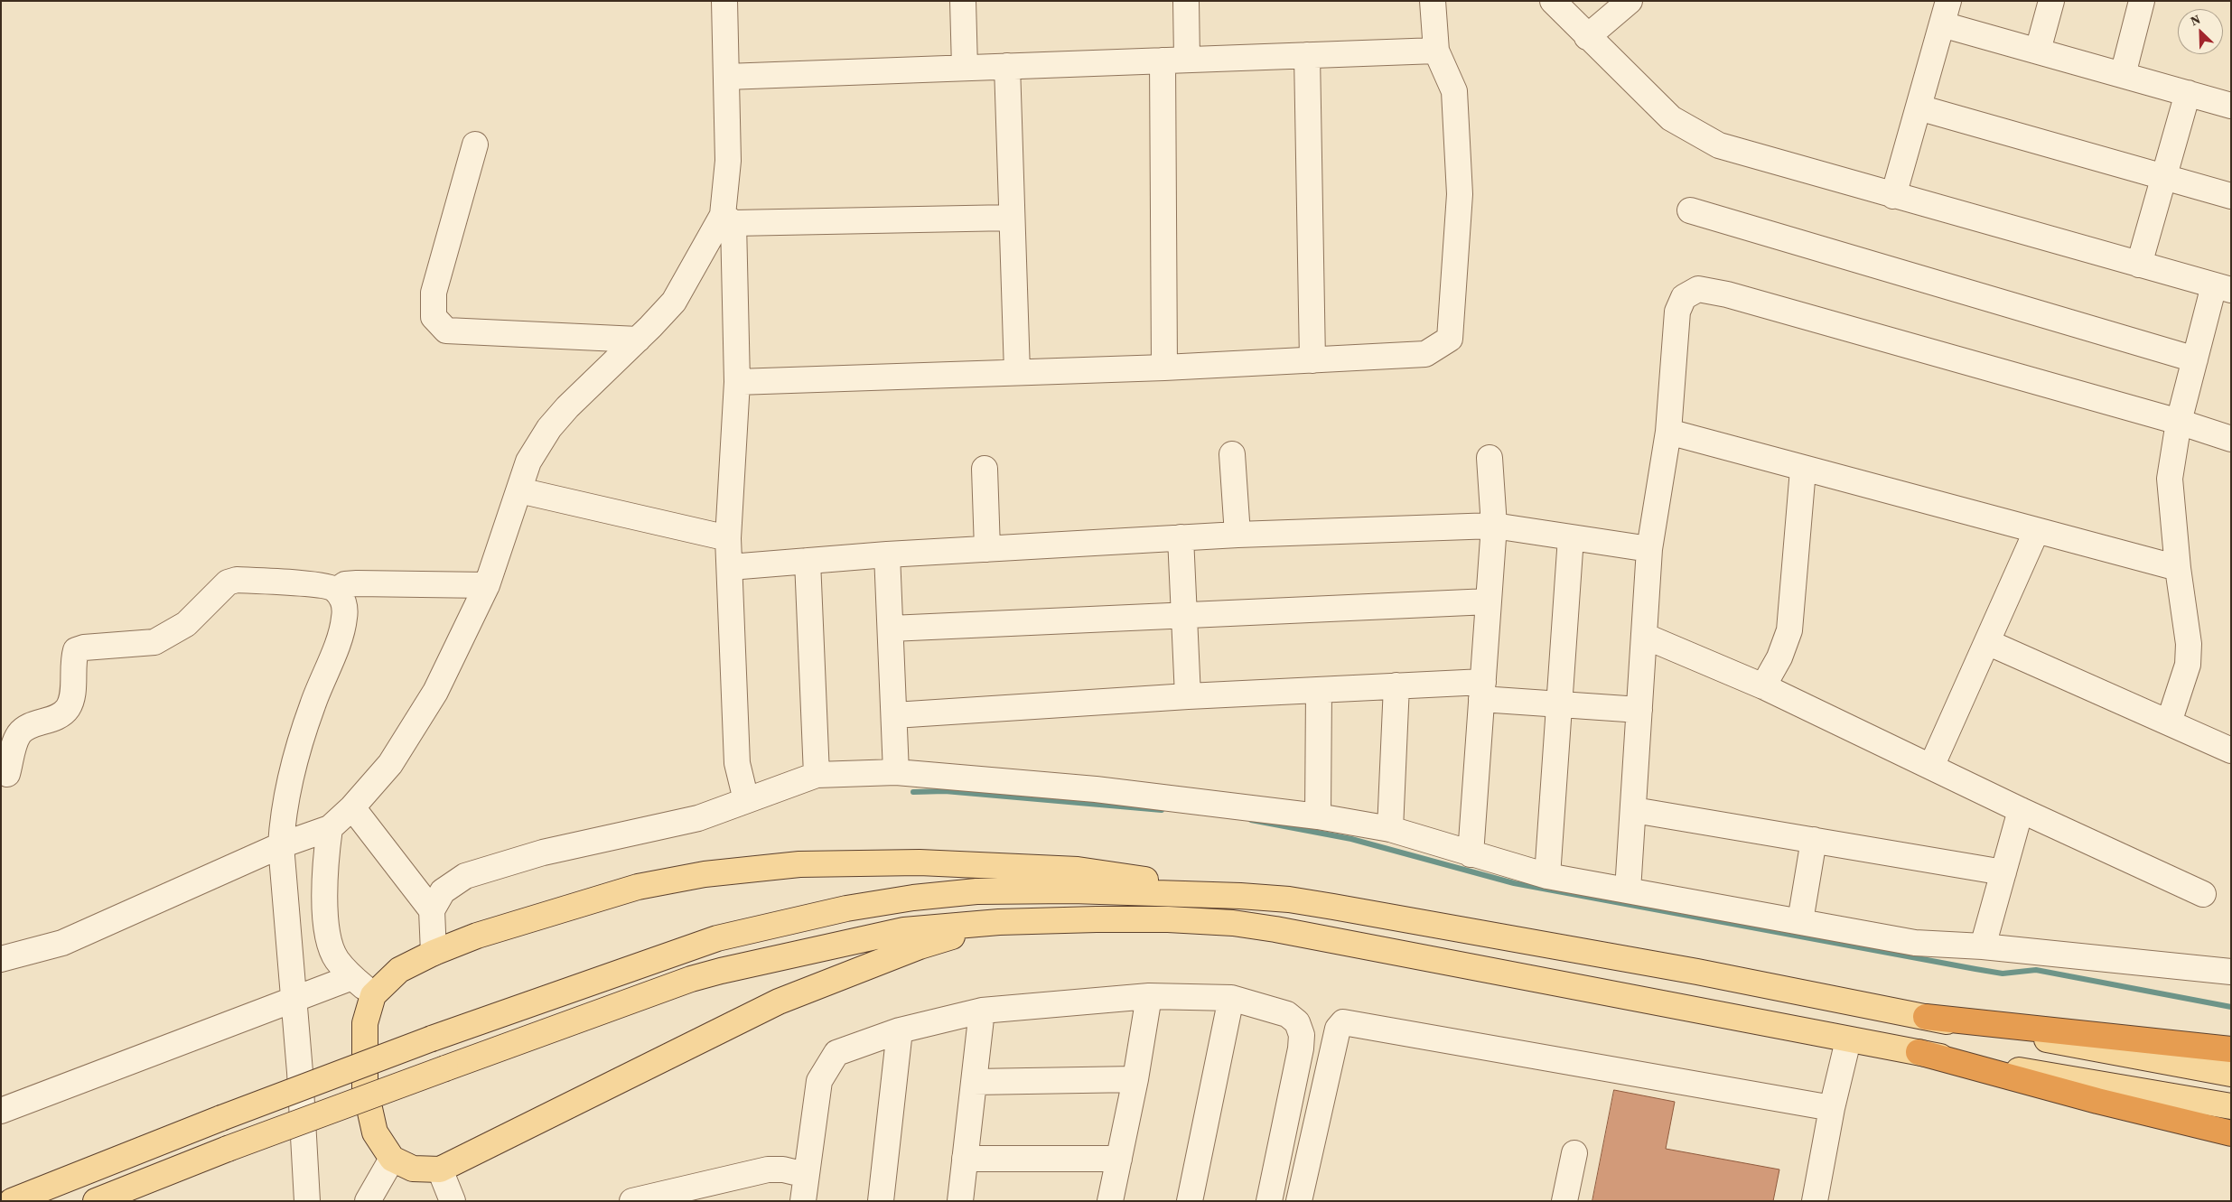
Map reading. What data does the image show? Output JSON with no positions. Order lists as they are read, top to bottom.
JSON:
{
  "north": "top left"
}
